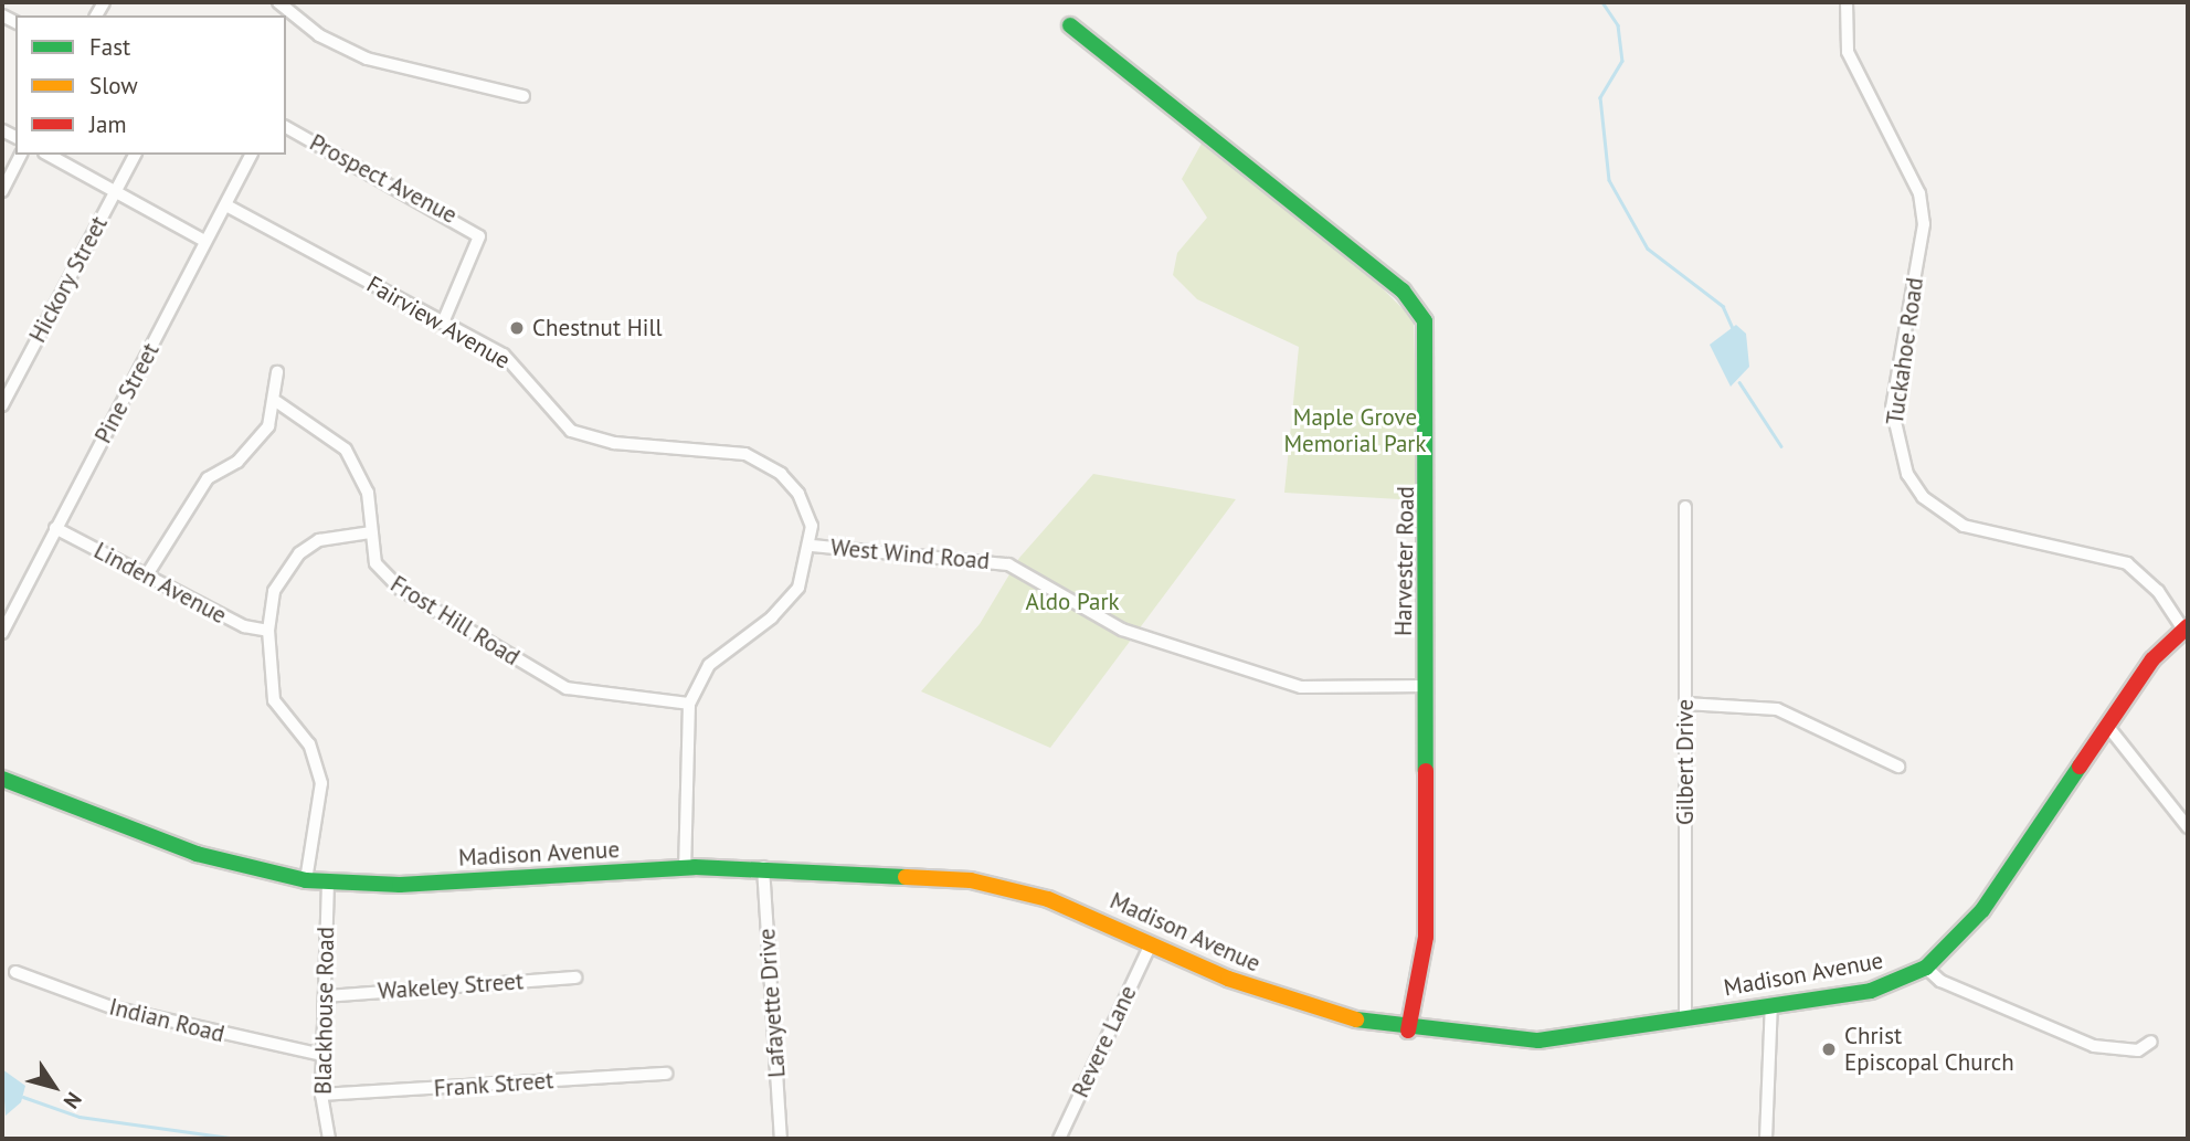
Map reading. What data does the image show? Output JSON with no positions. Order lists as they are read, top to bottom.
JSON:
{
  "streets": {
    "street": [
      "Prospect Avenue",
      "Hickory Street",
      "Fairview Avenue",
      "Tuckahoe Road",
      "Pine Street",
      "West Wind Road",
      "Harvester Road",
      "Linden Avenue",
      "Frost Hill Road",
      "Gilbert Drive",
      "Madison Avenue",
      "Wakeley Street",
      "Lafayette Drive",
      "Blackhouse Road",
      "Indian Road",
      "Revere Lane",
      "Frank Street"
    ]
  },
  "crossings": [
    ["Prospect Avenue", "Fairview Avenue"],
    ["Fairview Avenue", "Pine Street"],
    ["Fairview Avenue", "West Wind Road"],
    ["Tuckahoe Road", "Madison Avenue"],
    ["Pine Street", "Linden Avenue"],
    ["West Wind Road", "Harvester Road"],
    ["Harvester Road", "Madison Avenue"],
    ["Gilbert Drive", "Madison Avenue"],
    ["Madison Avenue", "Lafayette Drive"],
    ["Madison Avenue", "Blackhouse Road"],
    ["Madison Avenue", "Revere Lane"],
    ["Wakeley Street", "Blackhouse Road"],
    ["Blackhouse Road", "Indian Road"],
    ["Blackhouse Road", "Frank Street"]
  ],
  "parks": ["Maple Grove Memorial Park", "Aldo Park"],
  "places": ["Chestnut Hill", "Christ Episcopal Church"],
  "legend": ["Fast", "Slow", "Jam"],
  "north": "bottom right"
}
